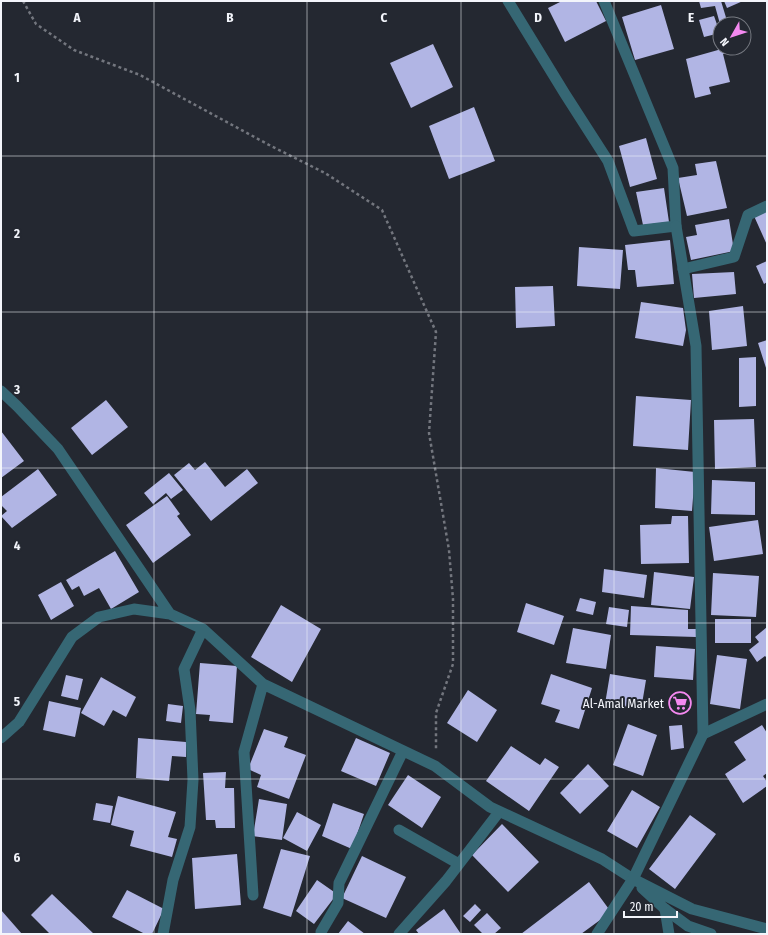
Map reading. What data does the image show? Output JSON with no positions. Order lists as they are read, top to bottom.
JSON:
{
  "places": {
    "supermarket": ["Al-Amal Market"]
  },
  "scale_bar": "20 m",
  "north": "bottom left",
  "grid": {
    "columns": [
      "A",
      "B",
      "C",
      "D",
      "E"
    ],
    "rows": [
      "1",
      "2",
      "3",
      "4",
      "5",
      "6"
    ]
  }
}
